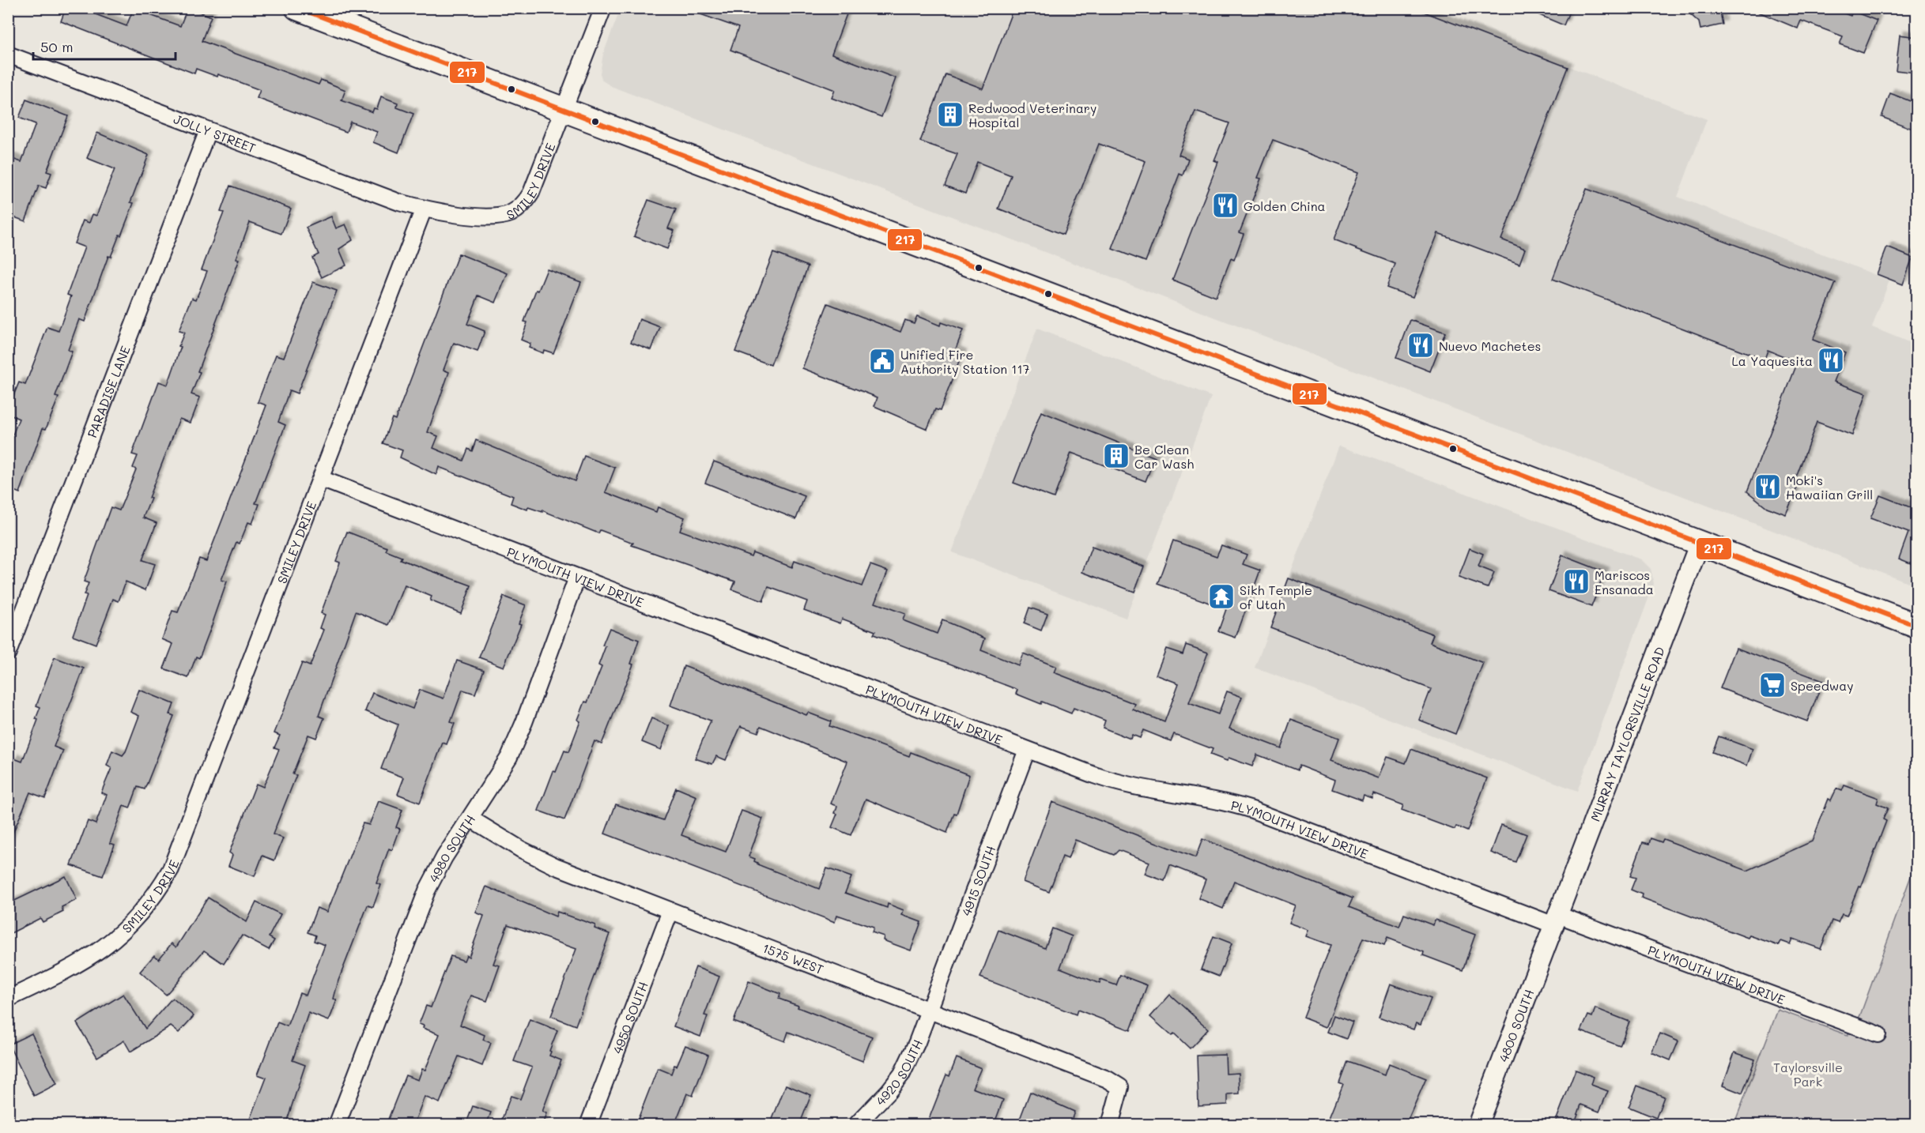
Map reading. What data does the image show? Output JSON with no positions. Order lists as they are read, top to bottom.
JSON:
{
  "streets": {
    "street": [
      "JOLLY STREET",
      "SMILEY DRIVE",
      "PARADISE LANE",
      "PLYMOUTH VIEW DRIVE",
      "MURRAY TAYLORSVILLE ROAD",
      "4980 SOUTH",
      "4915 SOUTH",
      "1575 WEST",
      "4950 SOUTH",
      "4800 SOUTH",
      "4920 SOUTH"
    ]
  },
  "crossings": [
    ["JOLLY STREET", "SMILEY DRIVE"],
    ["JOLLY STREET", "PARADISE LANE"],
    ["SMILEY DRIVE", "PLYMOUTH VIEW DRIVE"],
    ["PLYMOUTH VIEW DRIVE", "MURRAY TAYLORSVILLE ROAD"],
    ["PLYMOUTH VIEW DRIVE", "4980 SOUTH"],
    ["PLYMOUTH VIEW DRIVE", "4915 SOUTH"],
    ["PLYMOUTH VIEW DRIVE", "4800 SOUTH"],
    ["MURRAY TAYLORSVILLE ROAD", "4800 SOUTH"],
    ["4980 SOUTH", "1575 WEST"],
    ["4915 SOUTH", "1575 WEST"],
    ["4915 SOUTH", "4920 SOUTH"],
    ["1575 WEST", "4950 SOUTH"],
    ["1575 WEST", "4920 SOUTH"]
  ],
  "parks": ["Taylorsville Park"],
  "places": {
    "building": ["Redwood Veterinary Hospital", "Be Clean Car Wash"],
    "restaurant": [
      "Golden China",
      "Nuevo Machetes",
      "La Yaquesita",
      "Moki's Hawaiian Grill",
      "Mariscos Ensanada"
    ],
    "public building": ["Unified Fire Authority Station 117"],
    "temple": ["Sikh Temple of Utah"],
    "supermarket": ["Speedway"]
  },
  "lines": ["transit line 217"],
  "scale_bar": "50 m"
}
